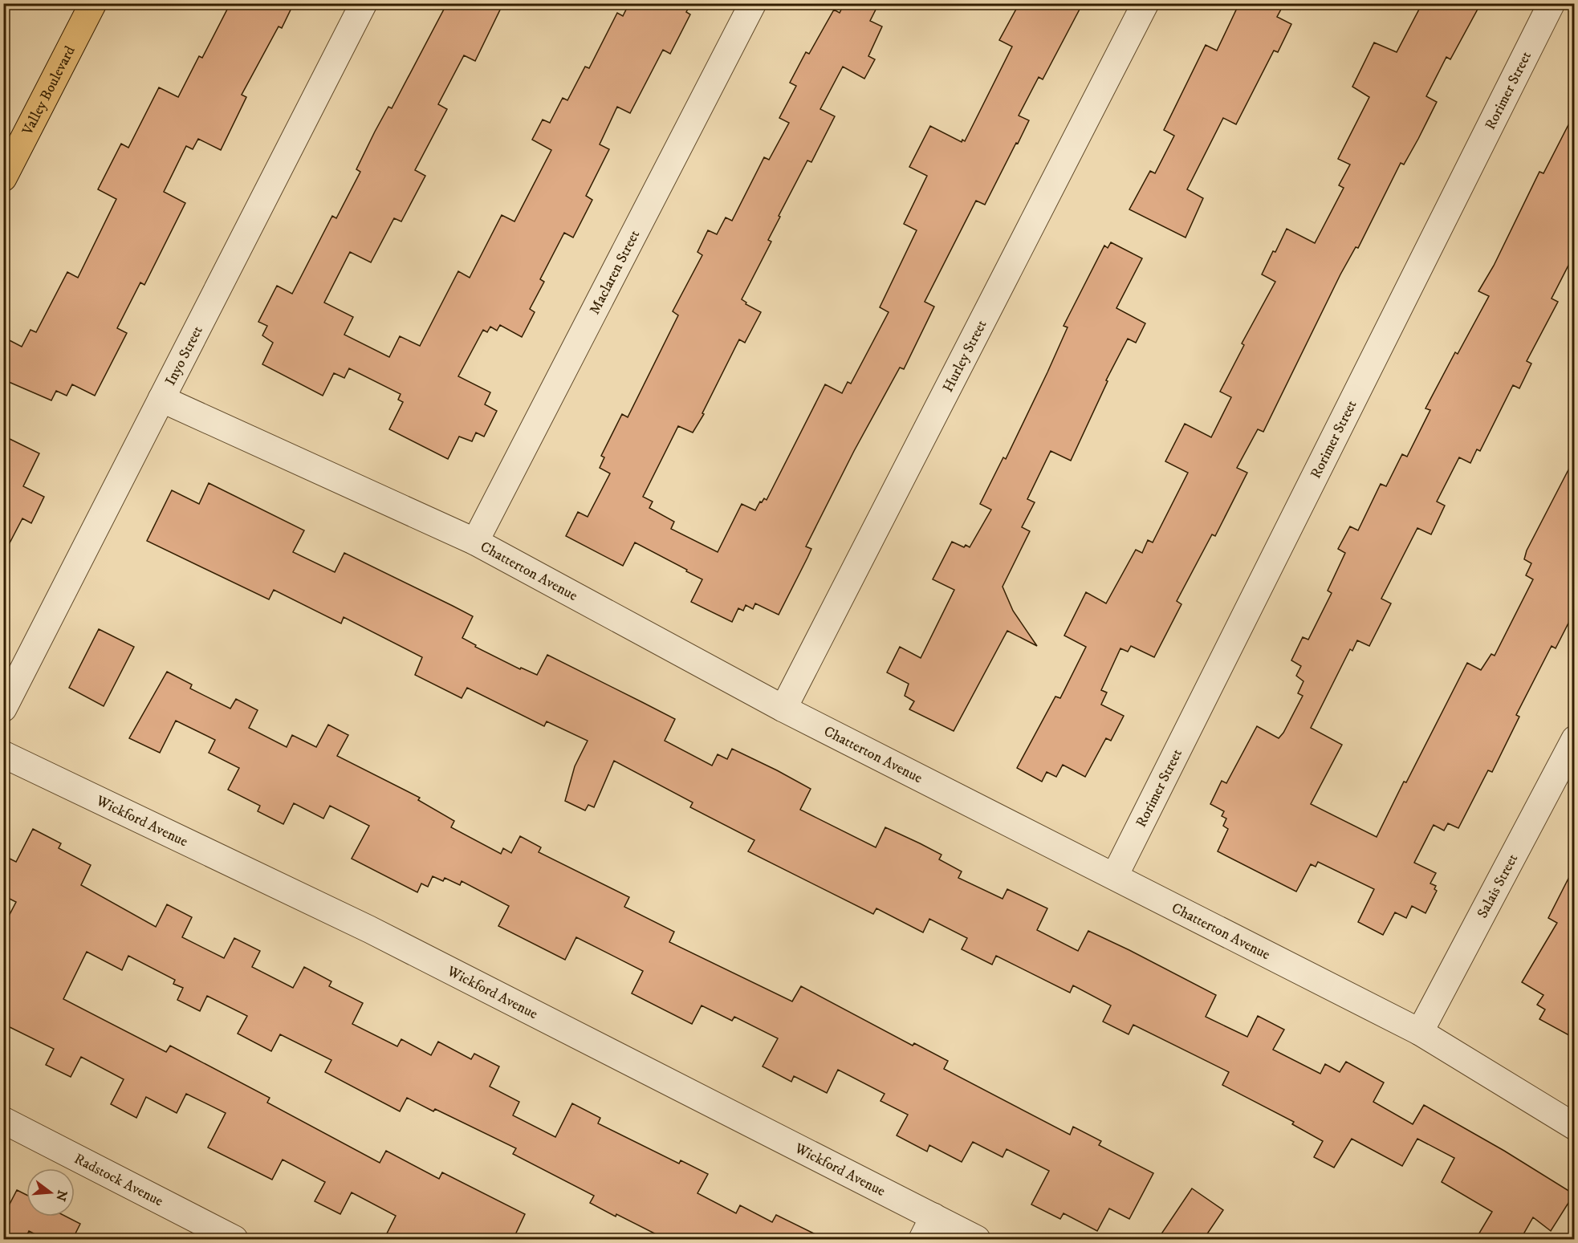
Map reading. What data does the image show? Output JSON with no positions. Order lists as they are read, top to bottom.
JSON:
{
  "streets": {
    "main road": ["Valley Boulevard"],
    "street": [
      "Rorimer Street",
      "Maclaren Street",
      "Inyo Street",
      "Hurley Street",
      "Chatterton Avenue",
      "Wickford Avenue",
      "Salais Street",
      "Radstock Avenue"
    ]
  },
  "crossings": [
    ["Rorimer Street", "Chatterton Avenue"],
    ["Maclaren Street", "Chatterton Avenue"],
    ["Inyo Street", "Chatterton Avenue"],
    ["Hurley Street", "Chatterton Avenue"],
    ["Chatterton Avenue", "Salais Street"]
  ],
  "north": "right"
}
